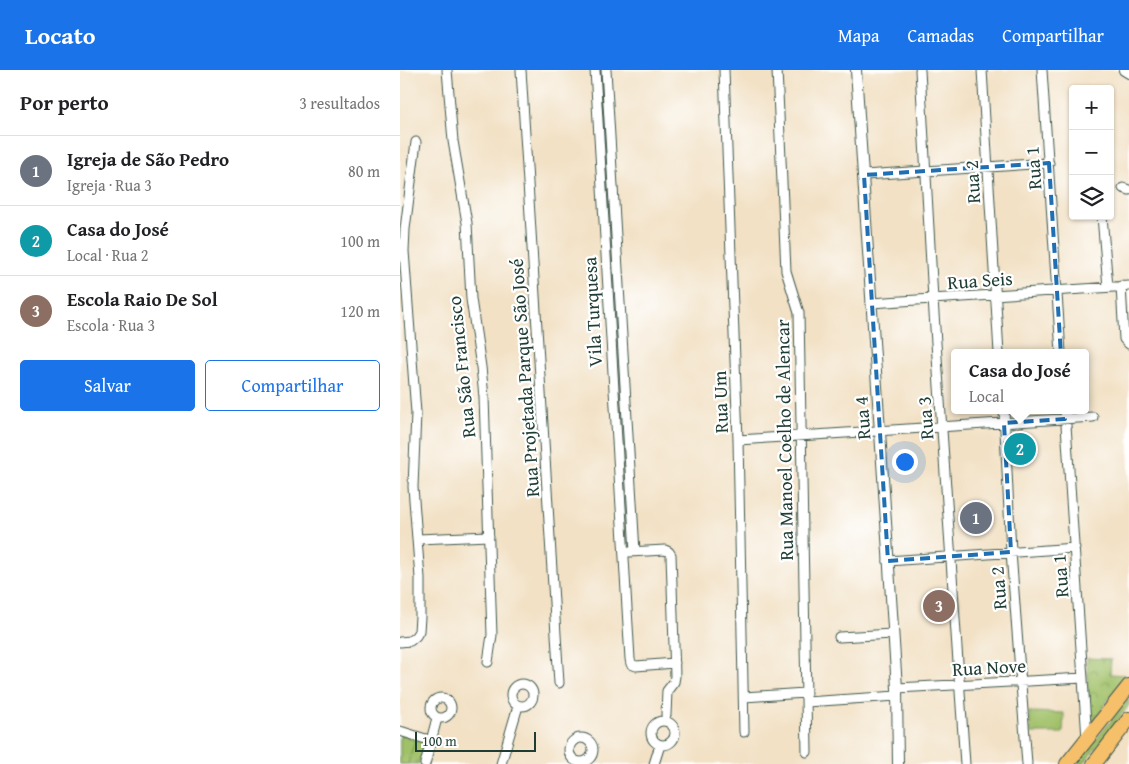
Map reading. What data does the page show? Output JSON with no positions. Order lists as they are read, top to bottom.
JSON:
{
  "streets": {
    "street": [
      "Rua 1",
      "Rua 2",
      "Rua Seis",
      "Vila Turquesa",
      "Rua São Francisco",
      "Rua Projetada Parque São José",
      "Rua Um",
      "Rua 4",
      "Rua 3",
      "Rua Manoel Coelho de Alencar",
      "Rua Nove"
    ]
  },
  "crossings": [
    ["Rua 1", "Rua Seis"],
    ["Rua 1", "Rua Nove"],
    ["Rua 2", "Rua Seis"],
    ["Rua 2", "Rua Nove"],
    ["Rua Seis", "Rua 4"],
    ["Rua Seis", "Rua 3"],
    ["Rua Um", "Rua Nove"],
    ["Rua 4", "Rua Nove"],
    ["Rua 3", "Rua Nove"],
    ["Rua Manoel Coelho de Alencar", "Rua Nove"]
  ],
  "scale_bar": "100 m",
  "page": {
    "header": "Locato",
    "nav": ["Mapa", "Camadas", "Compartilhar"],
    "heading": ["Por perto", "3 resultados"],
    "map_buttons": ["+", "−"],
    "list": [
      {
        "mark": "1",
        "name": "Igreja de São Pedro",
        "note": "Igreja · Rua 3",
        "value": "80 m"
      },
      {
        "mark": "2",
        "name": "Casa do José",
        "note": "Local · Rua 2",
        "value": "100 m"
      },
      {
        "mark": "3",
        "name": "Escola Raio De Sol",
        "note": "Escola · Rua 3",
        "value": "120 m"
      }
    ],
    "buttons": ["Salvar", "Compartilhar"],
    "popup": ["Casa do José", "Local"],
    "pins": ["2", "1", "3"],
    "scale": "100 m"
  }
}
